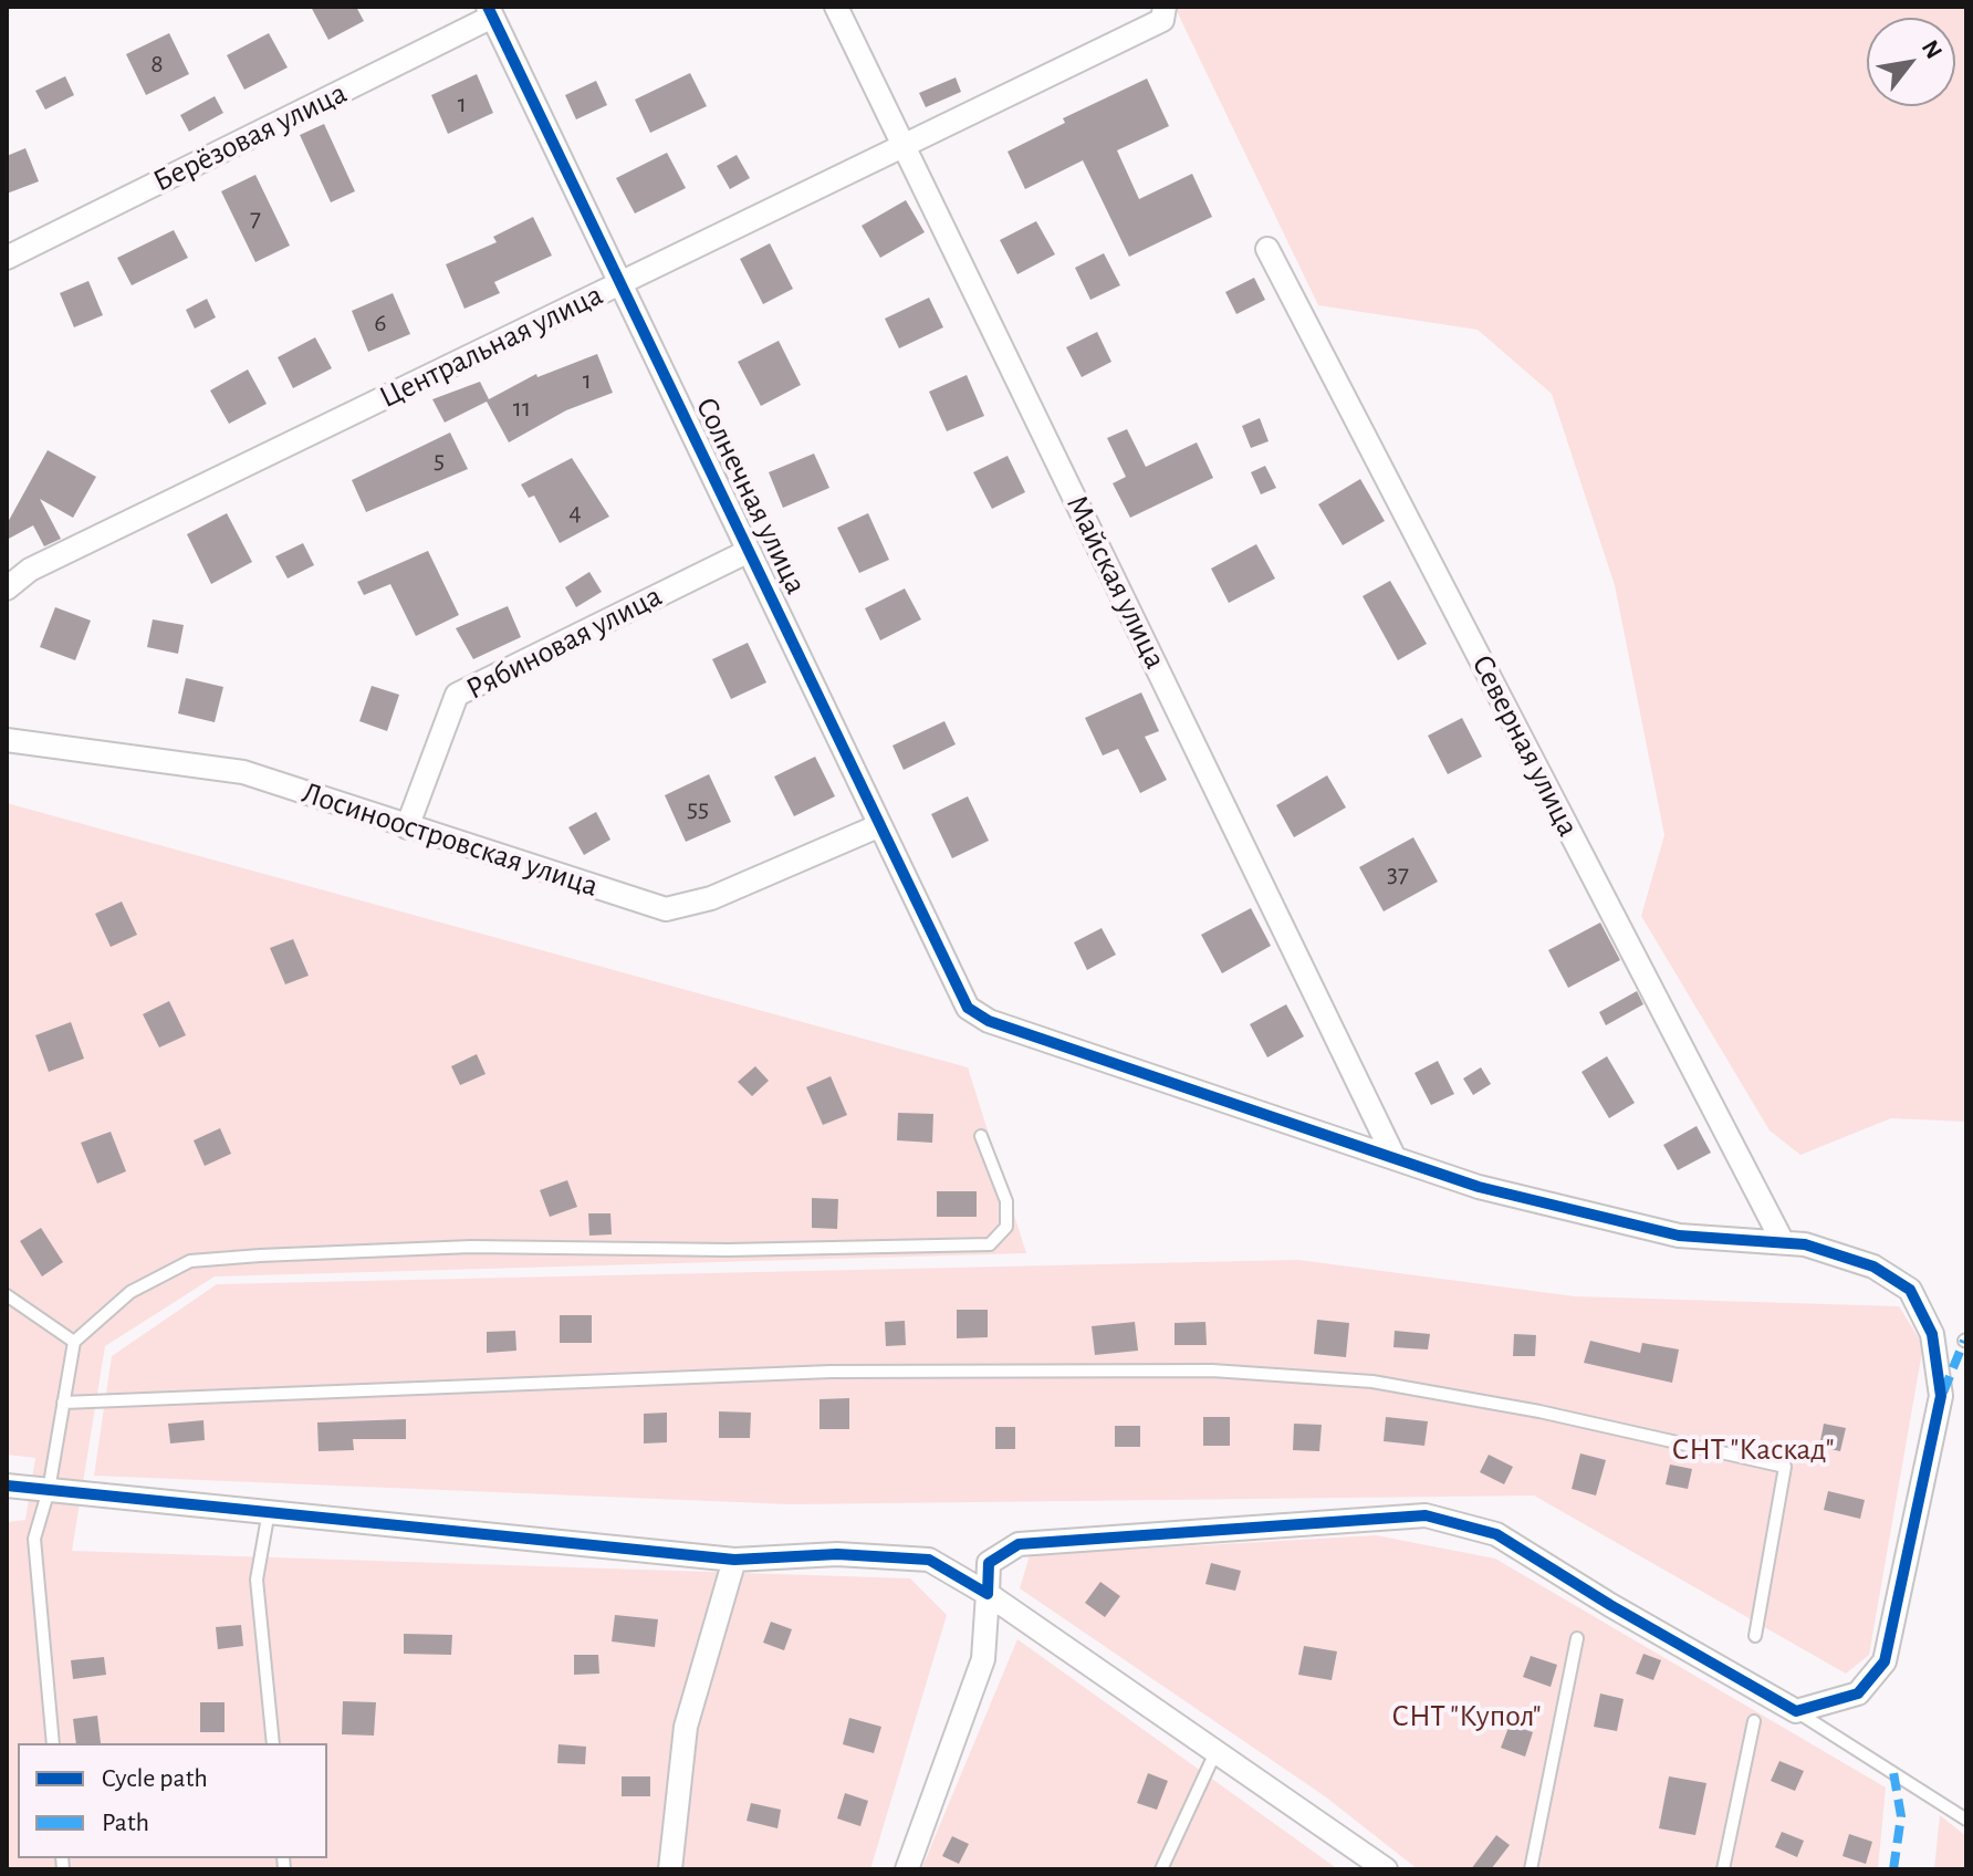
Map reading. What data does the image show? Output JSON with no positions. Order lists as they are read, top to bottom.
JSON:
{
  "streets": {
    "street": [
      "Берёзовая улица",
      "Центральная улица",
      "Солнечная улица",
      "Майская улица",
      "Рябиновая улица",
      "Северная улица",
      "Лосиноостровская улица"
    ]
  },
  "crossings": [
    ["Берёзовая улица", "Солнечная улица"],
    ["Центральная улица", "Солнечная улица"],
    ["Центральная улица", "Майская улица"],
    ["Солнечная улица", "Майская улица"],
    ["Солнечная улица", "Рябиновая улица"],
    ["Солнечная улица", "Лосиноостровская улица"],
    ["Рябиновая улица", "Лосиноостровская улица"]
  ],
  "parks": ["СНТ \"Каскад\"", "СНТ \"Купол\""],
  "house_numbers": [
    "8",
    "1",
    "7",
    "6",
    "1",
    "11",
    "5",
    "4",
    "55",
    "37"
  ],
  "legend": ["Cycle path", "Path"],
  "north": "top right"
}
